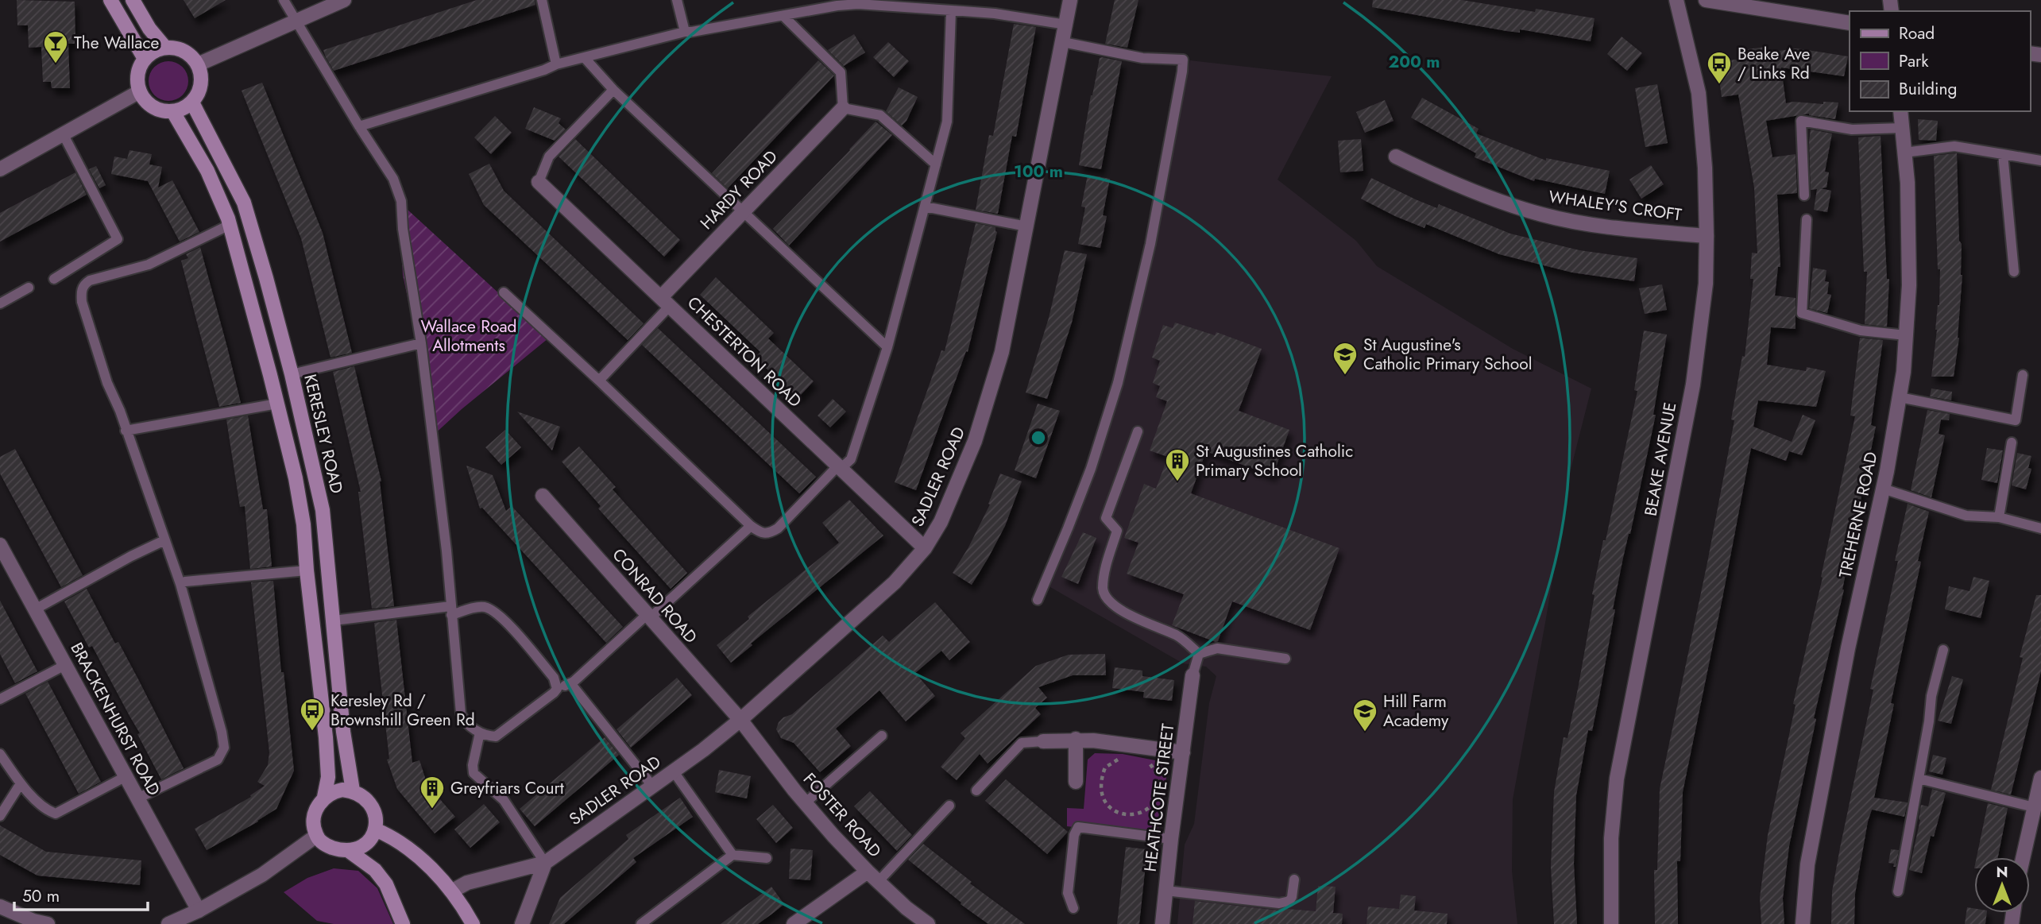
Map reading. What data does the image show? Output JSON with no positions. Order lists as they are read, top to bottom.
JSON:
{
  "streets": {
    "main road": ["KERESLEY ROAD"],
    "street": [
      "HARDY ROAD",
      "WHALEY'S CROFT",
      "CHESTERTON ROAD",
      "BEAKE AVENUE",
      "SADLER ROAD",
      "TREHERNE ROAD",
      "CONRAD ROAD",
      "BRACKENHURST ROAD",
      "HEATHCOTE STREET",
      "FOSTER ROAD"
    ]
  },
  "crossings": [
    ["HARDY ROAD", "CHESTERTON ROAD"],
    ["WHALEY'S CROFT", "BEAKE AVENUE"],
    ["CHESTERTON ROAD", "SADLER ROAD"],
    ["SADLER ROAD", "CONRAD ROAD"],
    ["SADLER ROAD", "FOSTER ROAD"],
    ["CONRAD ROAD", "FOSTER ROAD"]
  ],
  "parks": ["Wallace Road Allotments"],
  "places": {
    "bar": ["The Wallace"],
    "bus stop": ["Beake Ave / Links Rd", "Keresley Rd / Brownshill Green Rd"],
    "school or university": ["St Augustine's Catholic Primary School", "Hill Farm Academy"],
    "building": ["St Augustines Catholic Primary School", "Greyfriars Court"]
  },
  "legend": ["Road", "Park", "Building"],
  "scale_bar": "50 m",
  "north": "top",
  "rings": ["200 m", "100 m"]
}
